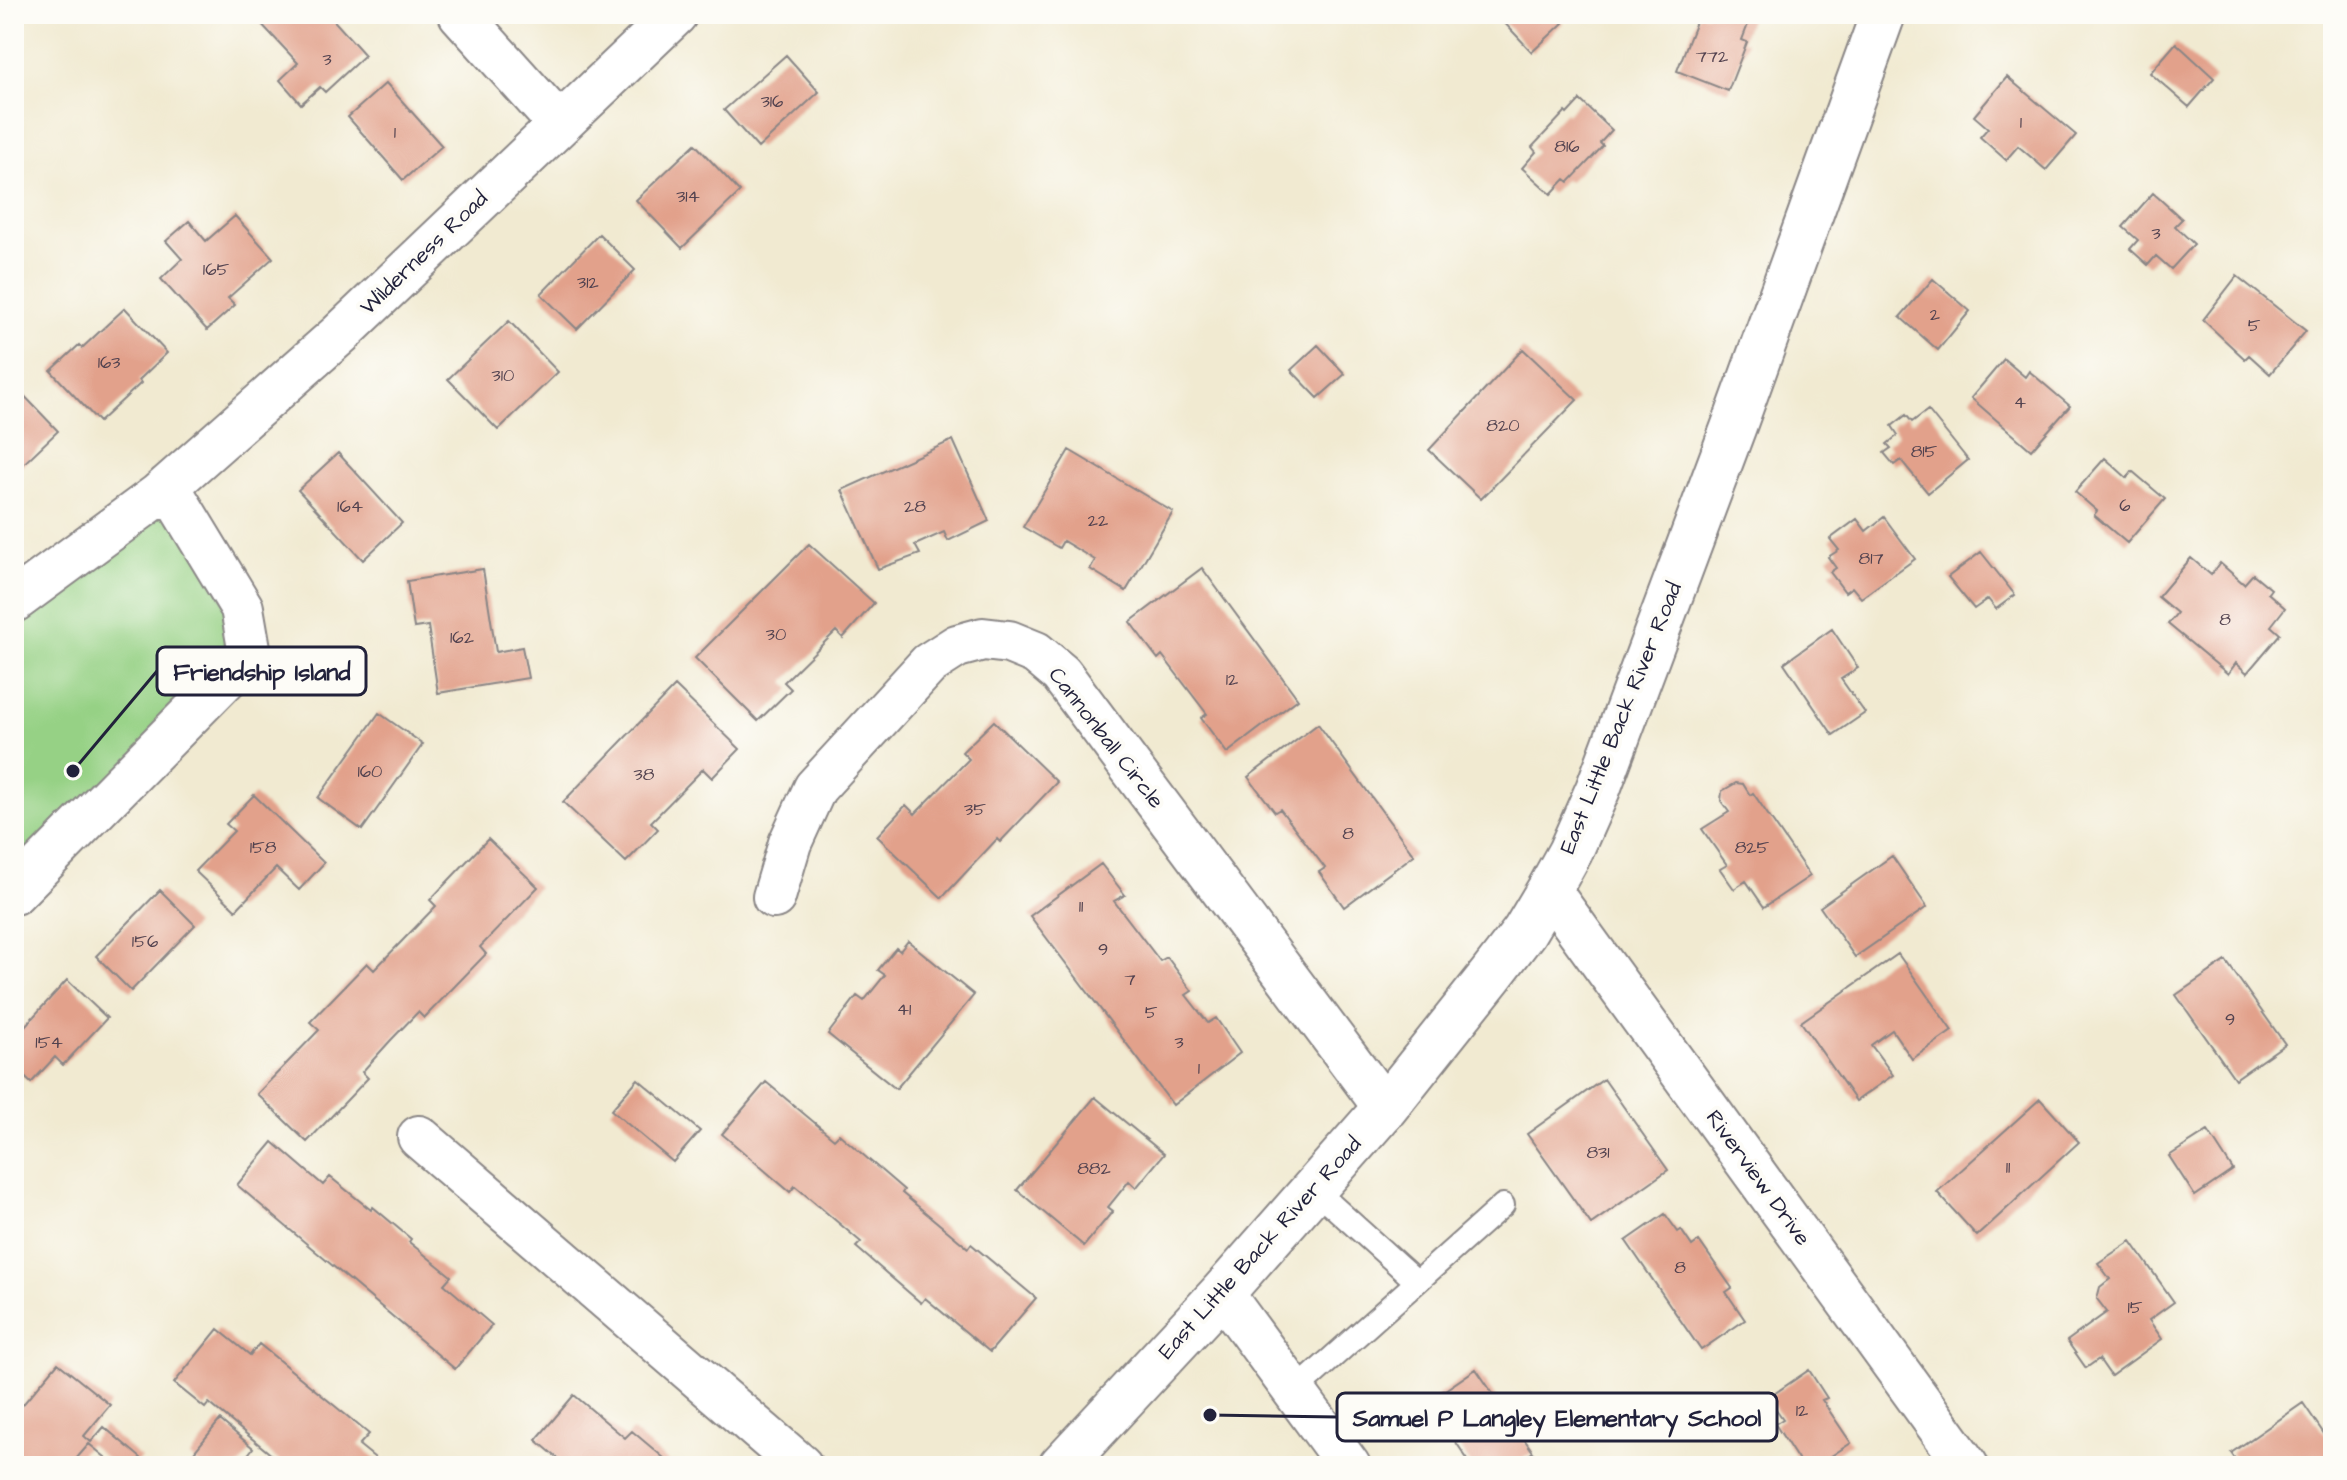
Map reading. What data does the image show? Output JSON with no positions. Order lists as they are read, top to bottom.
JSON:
{
  "streets": {
    "street": [
      "Wilderness Road",
      "East Little Back River Road",
      "Cannonball Circle",
      "Riverview Drive"
    ]
  },
  "crossings": [
    ["East Little Back River Road", "Cannonball Circle"],
    ["East Little Back River Road", "Riverview Drive"]
  ],
  "places": ["Friendship Island", "Samuel P Langley Elementary School"],
  "house_numbers": [
    "772",
    "3",
    "316",
    "1",
    "1",
    "816",
    "314",
    "3",
    "165",
    "312",
    "2",
    "5",
    "163",
    "310",
    "4",
    "820",
    "815",
    "6",
    "164",
    "28",
    "22",
    "817",
    "8",
    "30",
    "162",
    "12",
    "160",
    "38",
    "35",
    "8",
    "158",
    "825",
    "11",
    "156",
    "9",
    "7",
    "41",
    "5",
    "9",
    "154",
    "3",
    "1",
    "831",
    "11",
    "882",
    "8",
    "15",
    "12"
  ]
}
